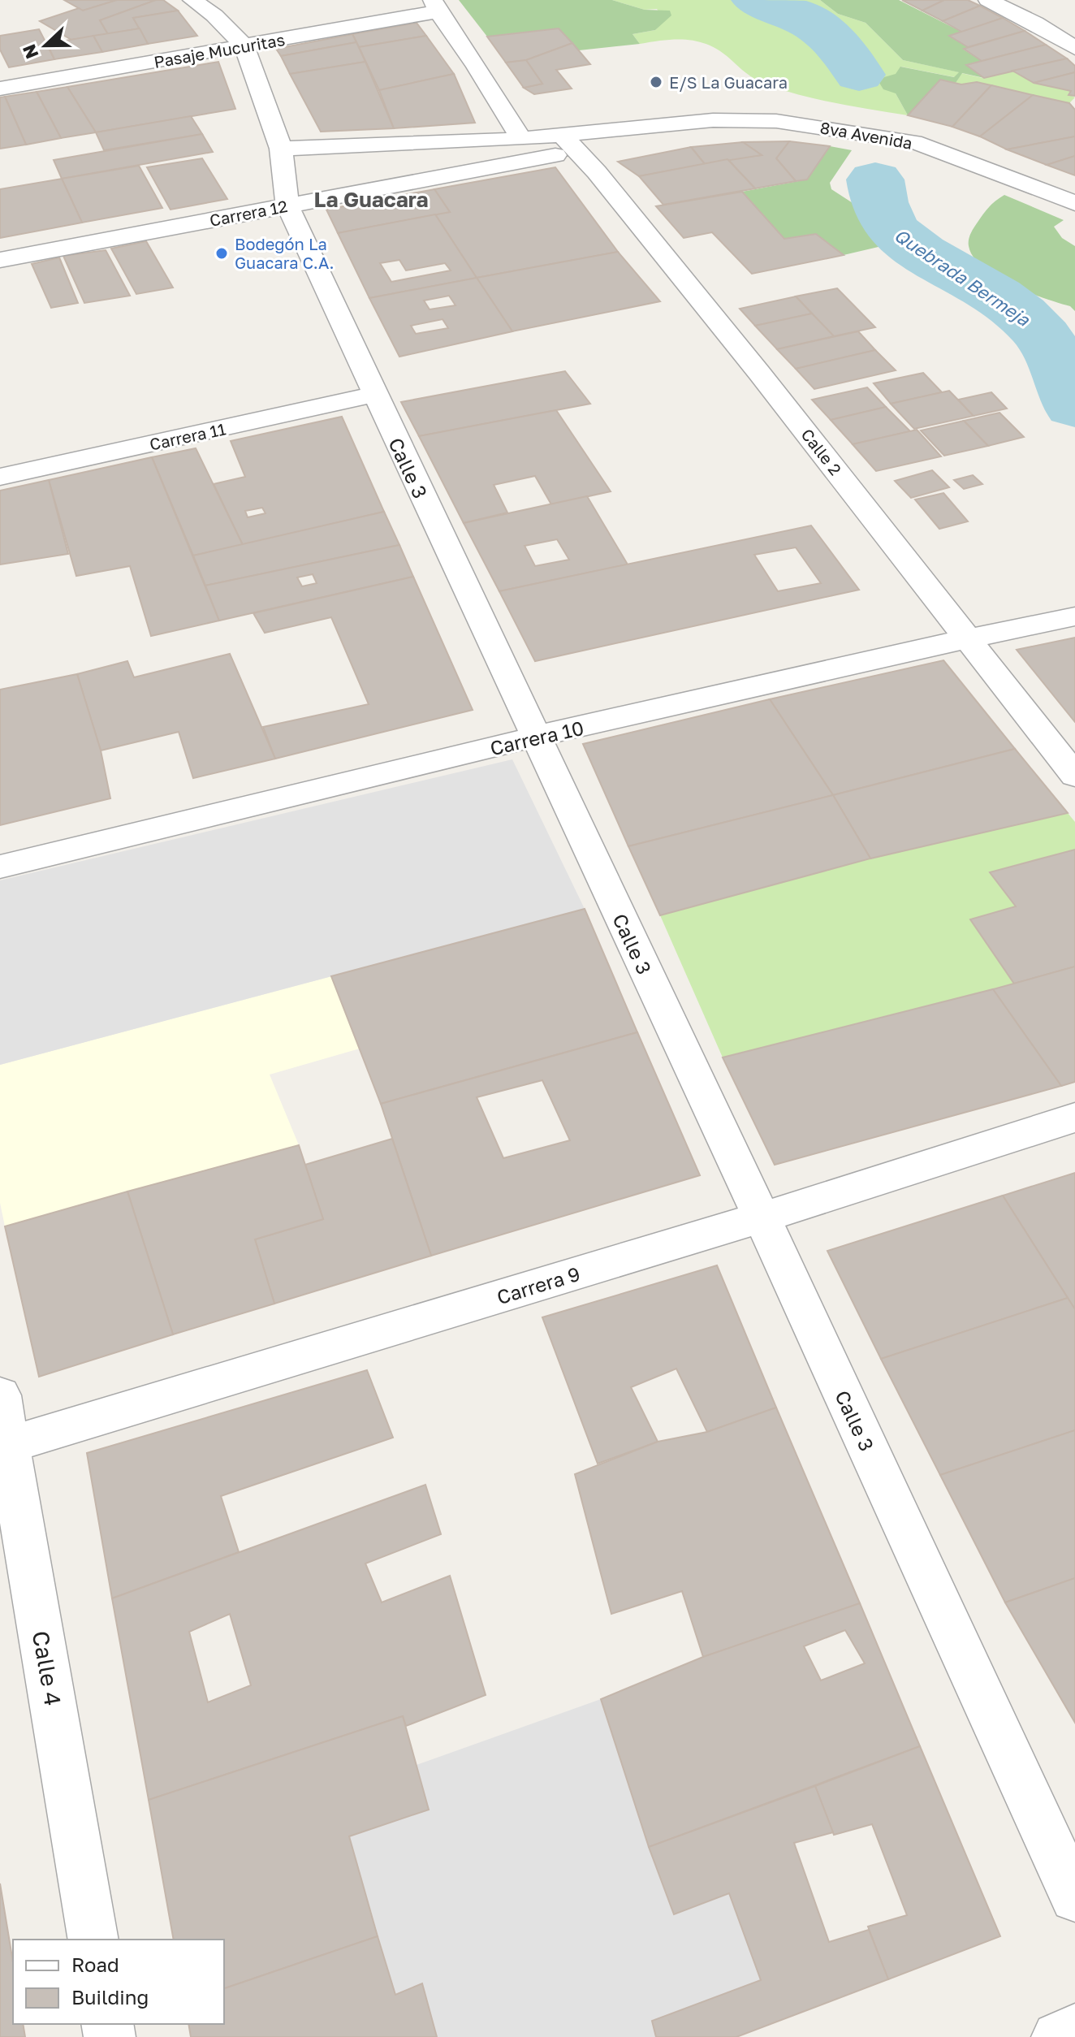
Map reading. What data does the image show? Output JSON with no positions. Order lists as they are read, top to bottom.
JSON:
{
  "streets": {
    "street": [
      "Pasaje Mucuritas",
      "8va Avenida",
      "Carrera 12",
      "Carrera 11",
      "Calle 2",
      "Calle 3",
      "Carrera 10",
      "Carrera 9",
      "Calle 4"
    ]
  },
  "crossings": [
    ["Pasaje Mucuritas", "Calle 3"],
    ["8va Avenida", "Carrera 12"],
    ["Carrera 12", "Calle 2"],
    ["Carrera 12", "Calle 3"],
    ["Carrera 11", "Calle 3"],
    ["Calle 2", "Carrera 10"],
    ["Calle 3", "Carrera 10"],
    ["Calle 3", "Carrera 9"],
    ["Carrera 9", "Calle 4"]
  ],
  "districts": ["La Guacara"],
  "water": ["Quebrada Bermeja"],
  "places": ["E/S La Guacara", "Bodegón La Guacara C.A."],
  "legend": ["Road", "Building"],
  "north": "left"
}
